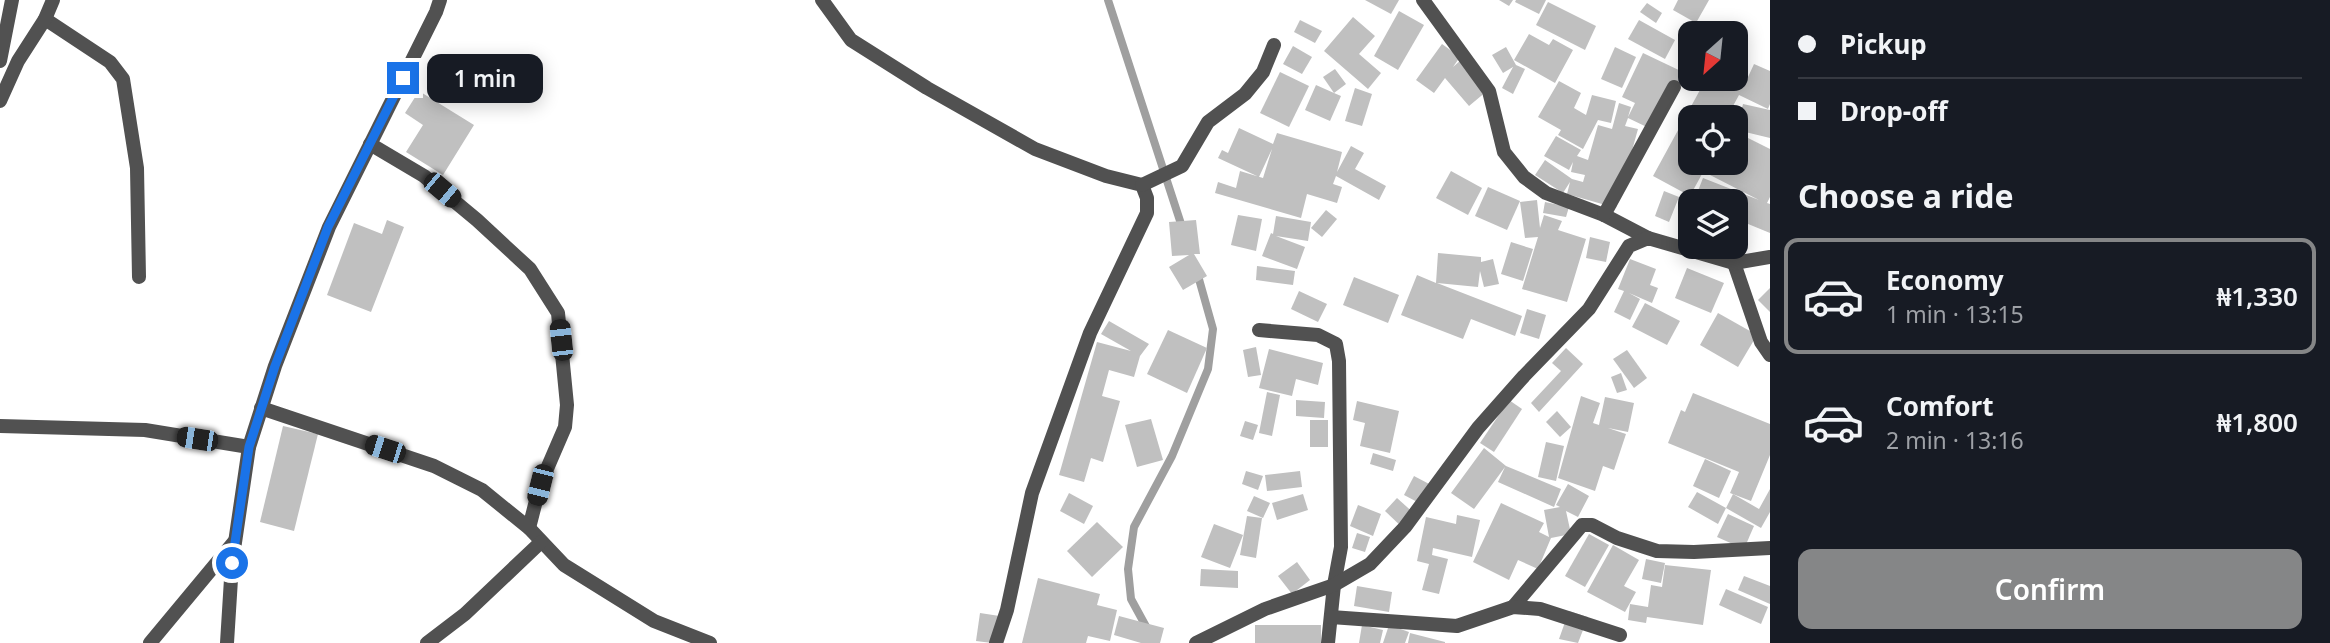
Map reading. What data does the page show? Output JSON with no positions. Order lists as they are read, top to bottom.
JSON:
{
  "north": "bottom left",
  "page": {
    "banner": ["Pickup", "Drop-off"],
    "bubble": "1 min",
    "heading": "Choose a ride",
    "list": [
      {
        "name": "Economy",
        "note": "1 min · 13:15",
        "value": "₦1,330"
      },
      {
        "name": "Comfort",
        "note": "2 min · 13:16",
        "value": "₦1,800"
      }
    ],
    "buttons": "Confirm"
  }
}
